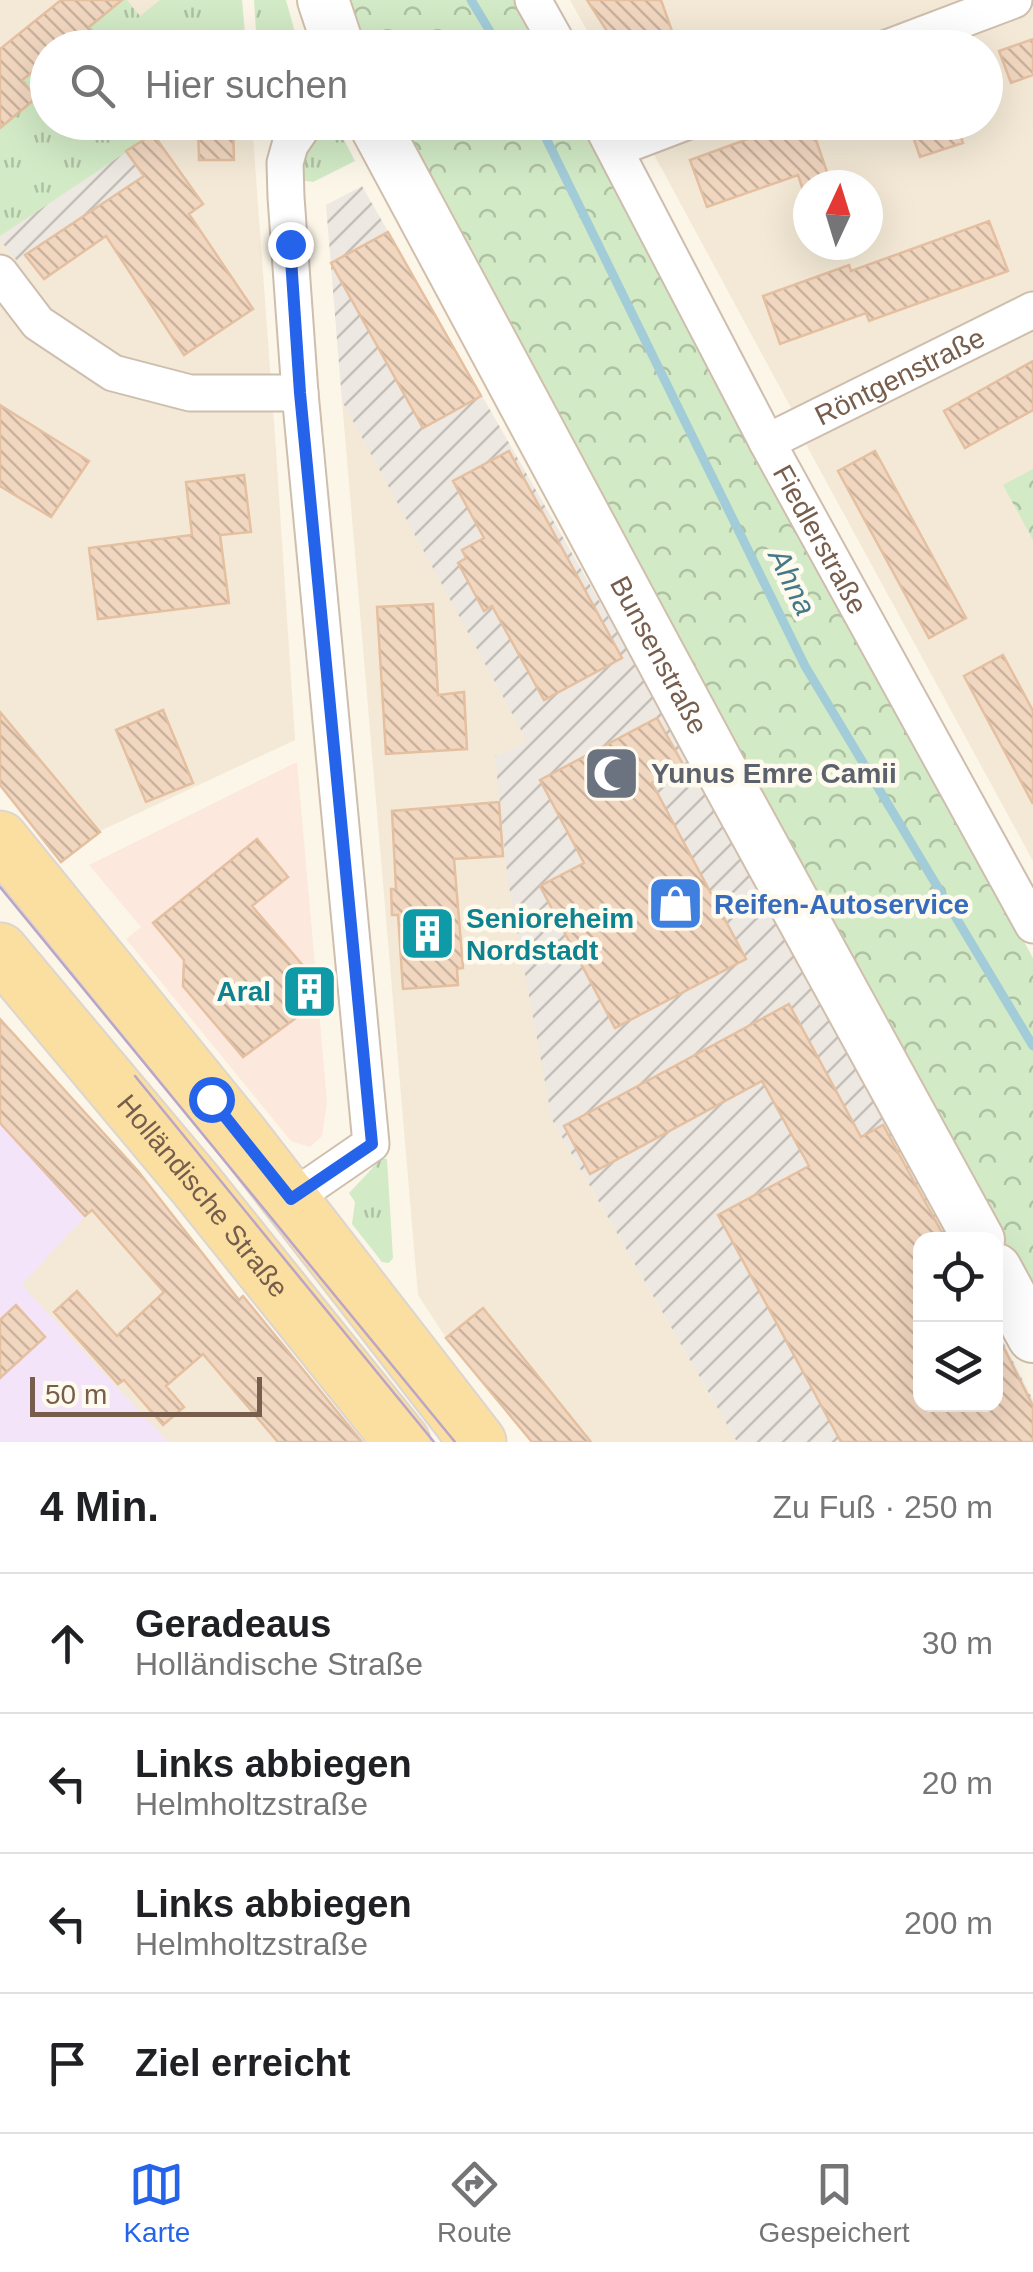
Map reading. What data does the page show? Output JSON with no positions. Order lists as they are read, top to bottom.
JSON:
{
  "streets": {
    "main road": ["Holländische Straße"],
    "street": ["Röntgenstraße", "Fiedlerstraße", "Bunsenstraße"]
  },
  "crossings": [
    ["Röntgenstraße", "Fiedlerstraße"]
  ],
  "water": ["Ahna"],
  "places": {
    "mosque": ["Yunus Emre Camii"],
    "shop": ["Reifen-Autoservice"],
    "building": ["Senioreheim Nordstadt", "Aral"]
  },
  "scale_bar": "50 m",
  "north": "top",
  "page": {
    "search": "Hier suchen",
    "scale": "50 m",
    "heading": ["4 Min.", "Zu Fuß · 250 m"],
    "list": [
      ["Geradeaus", "Holländische Straße", "30 m"],
      ["Links abbiegen", "Helmholtzstraße", "20 m"],
      ["Links abbiegen", "Helmholtzstraße", "200 m"],
      "Ziel erreicht"
    ],
    "nav": ["Karte", "Route", "Gespeichert"]
  }
}
